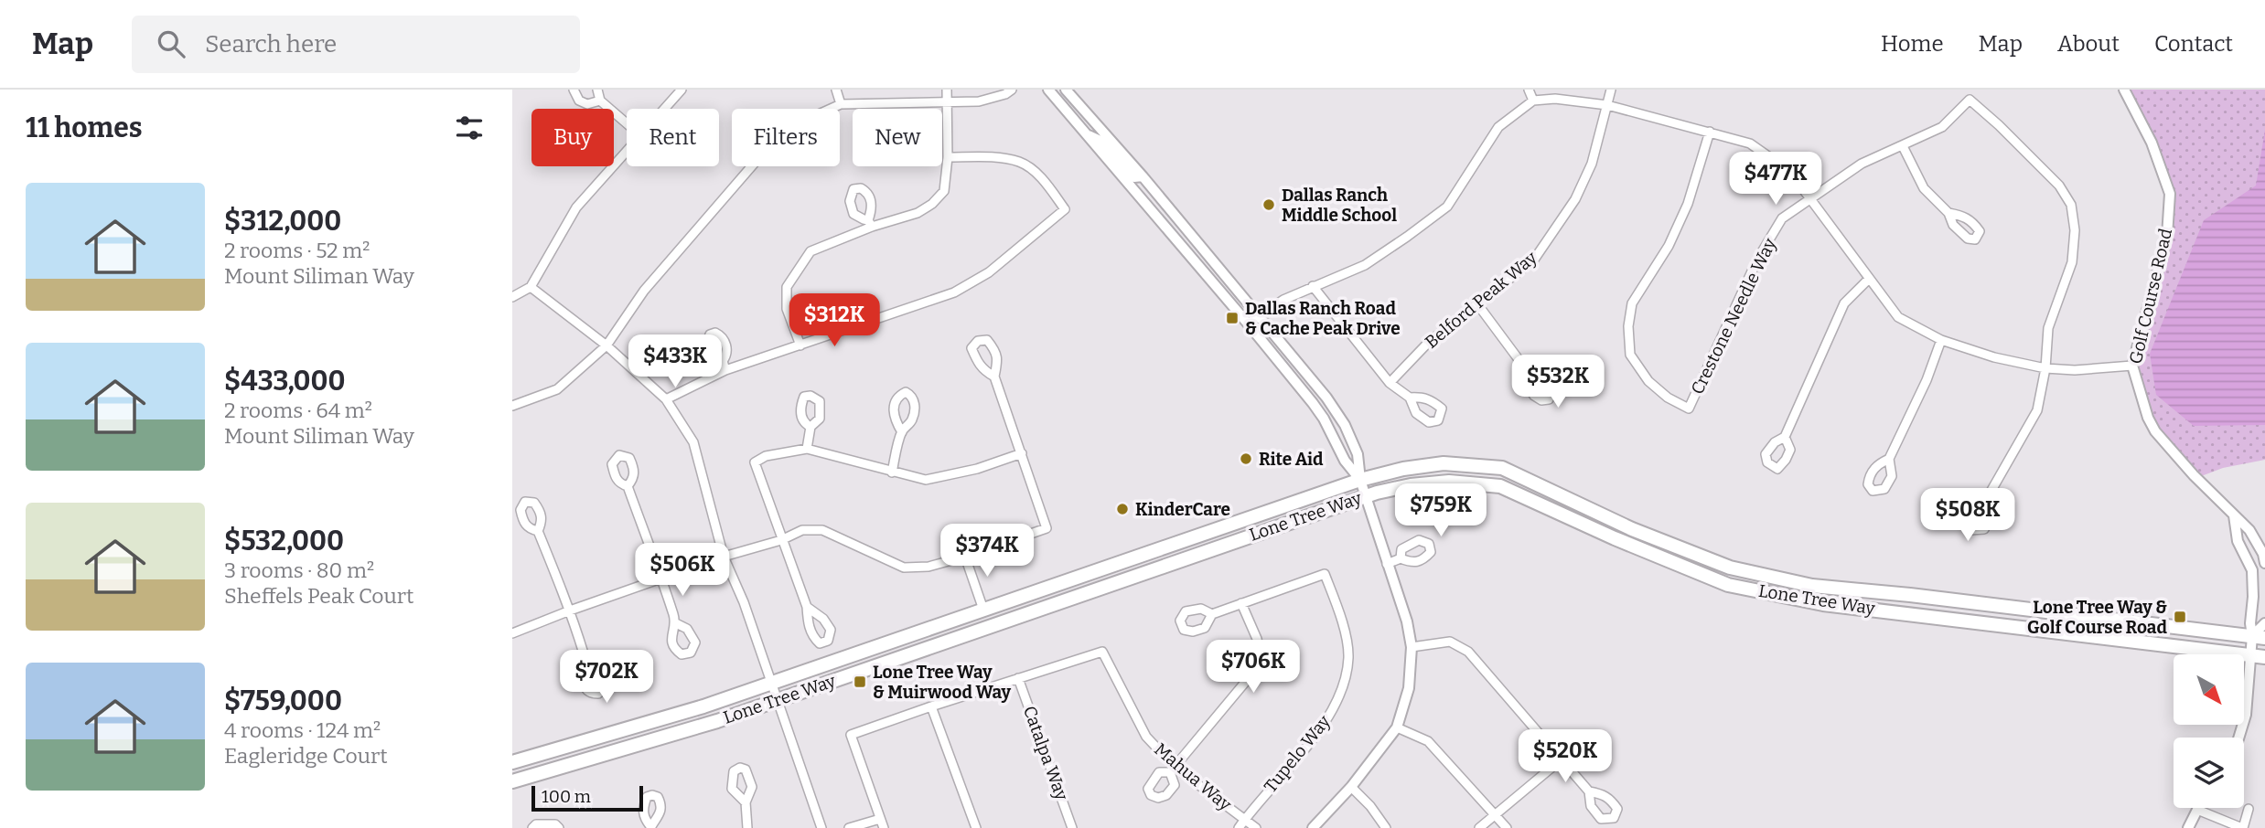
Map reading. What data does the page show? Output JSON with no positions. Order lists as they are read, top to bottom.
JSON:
{
  "streets": {
    "main road": ["Lone Tree Way"],
    "street": [
      "Golf Course Road",
      "Belford Peak Way",
      "Crestone Needle Way",
      "Catalpa Way",
      "Tupelo Way",
      "Mahua Way"
    ]
  },
  "crossings": [
    ["Catalpa Way", "Mahua Way"],
    ["Tupelo Way", "Mahua Way"]
  ],
  "places": {
    "other": ["Dallas Ranch Middle School", "Rite Aid", "KinderCare"],
    "transit": ["Dallas Ranch Road & Cache Peak Drive", "Lone Tree Way & Golf Course Road", "Lone Tree Way & Muirwood Way"]
  },
  "scale_bar": "100 m",
  "north": "bottom right",
  "page": {
    "header": "Map",
    "search": "Search here",
    "nav": [
      "Home",
      "Map",
      "About",
      "Contact"
    ],
    "heading": "11 homes",
    "chip": [
      "Buy",
      "Rent",
      "Filters",
      "New"
    ],
    "price": [
      "$477K",
      "$312K",
      "$433K",
      "$532K",
      "$759K",
      "$508K",
      "$374K",
      "$506K",
      "$706K",
      "$702K",
      "$520K"
    ],
    "list": [
      {
        "name": "$312,000",
        "note": "2 rooms · 52 m² · Mount Siliman Way"
      },
      {
        "name": "$433,000",
        "note": "2 rooms · 64 m² · Mount Siliman Way"
      },
      {
        "name": "$532,000",
        "note": "3 rooms · 80 m² · Sheffels Peak Court"
      },
      {
        "name": "$759,000",
        "note": "4 rooms · 124 m² · Eagleridge Court"
      }
    ],
    "scale": "100 m"
  }
}
